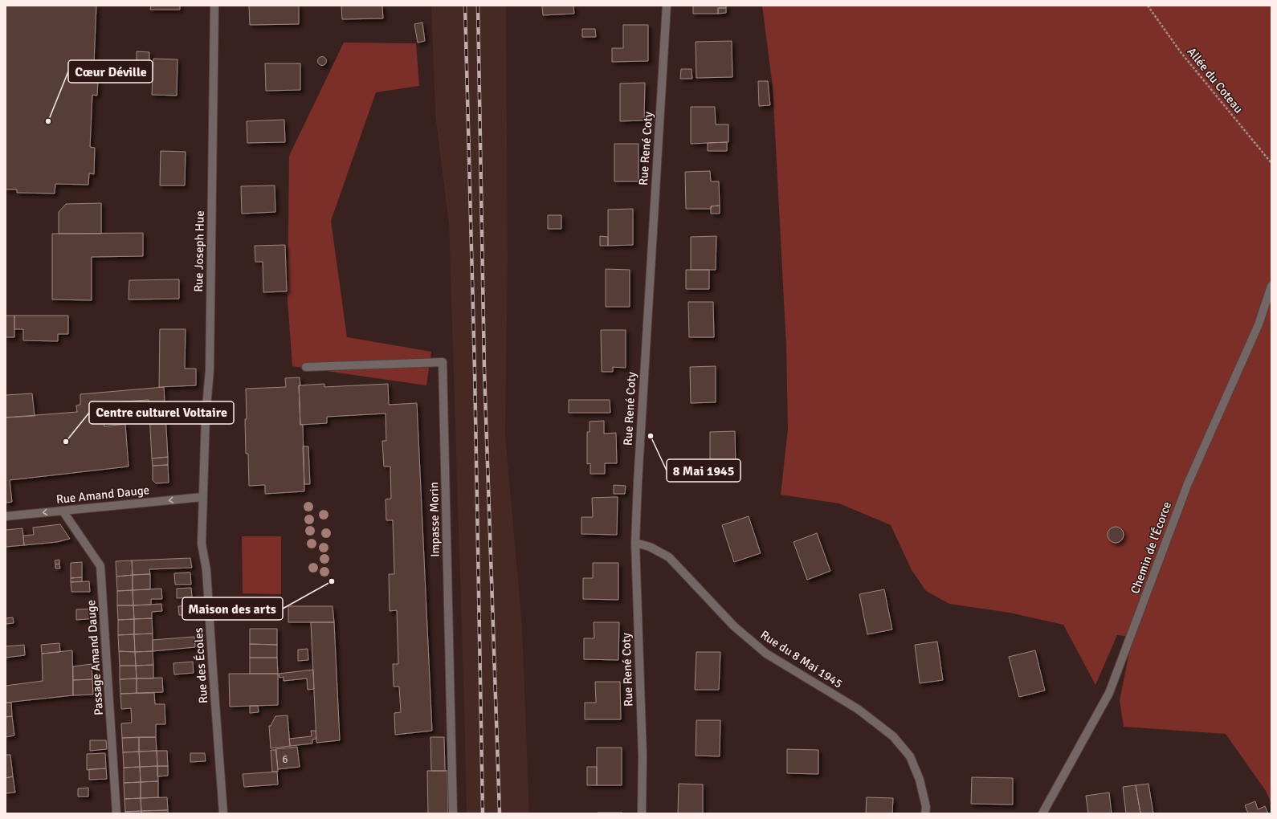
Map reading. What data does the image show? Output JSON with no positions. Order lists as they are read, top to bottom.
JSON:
{
  "streets": {
    "street": [
      "Rue René Coty",
      "Rue Joseph Hue",
      "Rue Amand Dauge",
      "Impasse Morin",
      "Chemin de l'Écorce",
      "Passage Amand Dauge",
      "Rue du 8 Mai 1945",
      "Rue des Écoles"
    ],
    "path": ["Allée du Coteau"]
  },
  "crossings": [
    ["Rue René Coty", "Rue du 8 Mai 1945"],
    ["Rue Joseph Hue", "Rue Amand Dauge"],
    ["Rue Joseph Hue", "Rue des Écoles"],
    ["Rue Amand Dauge", "Passage Amand Dauge"],
    ["Rue Amand Dauge", "Rue des Écoles"]
  ],
  "one_way": ["Rue Amand Dauge"],
  "places": [
    "Cœur Déville",
    "8 Mai 1945",
    "Centre culturel Voltaire",
    "Maison des arts"
  ],
  "house_numbers": ["6"]
}
